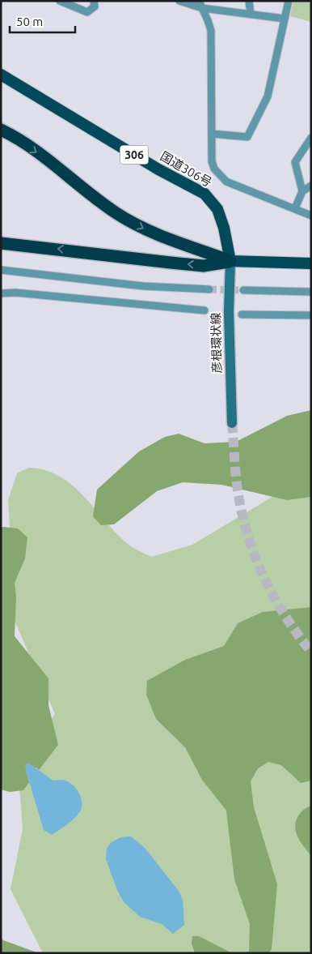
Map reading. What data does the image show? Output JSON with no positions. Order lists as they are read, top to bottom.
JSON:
{
  "streets": {
    "highway": ["306", "国道306号"],
    "main road": ["彦根環状線"]
  },
  "crossings": [
    ["国道306号", "彦根環状線"]
  ],
  "scale_bar": "50 m"
}
